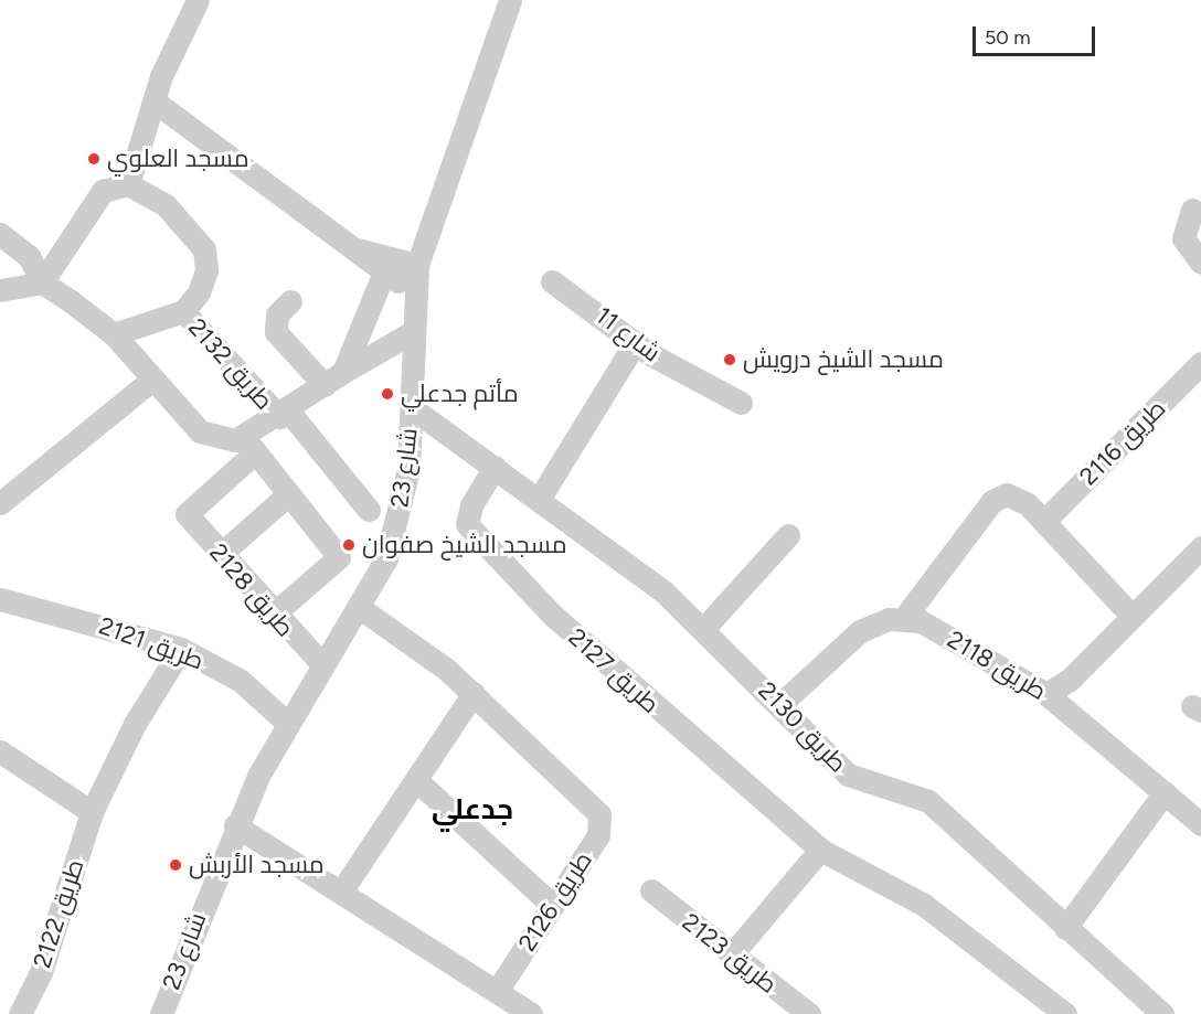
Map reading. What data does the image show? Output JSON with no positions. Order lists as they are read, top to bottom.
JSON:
{
  "streets": {
    "street": [
      "شارع 11",
      "طريق 2132",
      "طريق 2116",
      "شارع 23",
      "طريق 2128",
      "طريق 2121",
      "طريق 2118",
      "طريق 2127",
      "طريق 2130",
      "طريق 2126",
      "طريق 2122",
      "طريق 2123"
    ]
  },
  "crossings": [
    ["شارع 23", "طريق 2128"],
    ["شارع 23", "طريق 2121"],
    ["شارع 23", "طريق 2130"],
    ["شارع 23", "طريق 2126"],
    ["طريق 2121", "طريق 2122"],
    ["طريق 2127", "طريق 2130"]
  ],
  "districts": ["جدعلي"],
  "places": [
    "مسجد العلوي",
    "مسجد الشيخ درويش",
    "مأتم جدعلي",
    "مسجد الشيخ صفوان",
    "مسجد الأربش"
  ],
  "scale_bar": "50 m"
}
